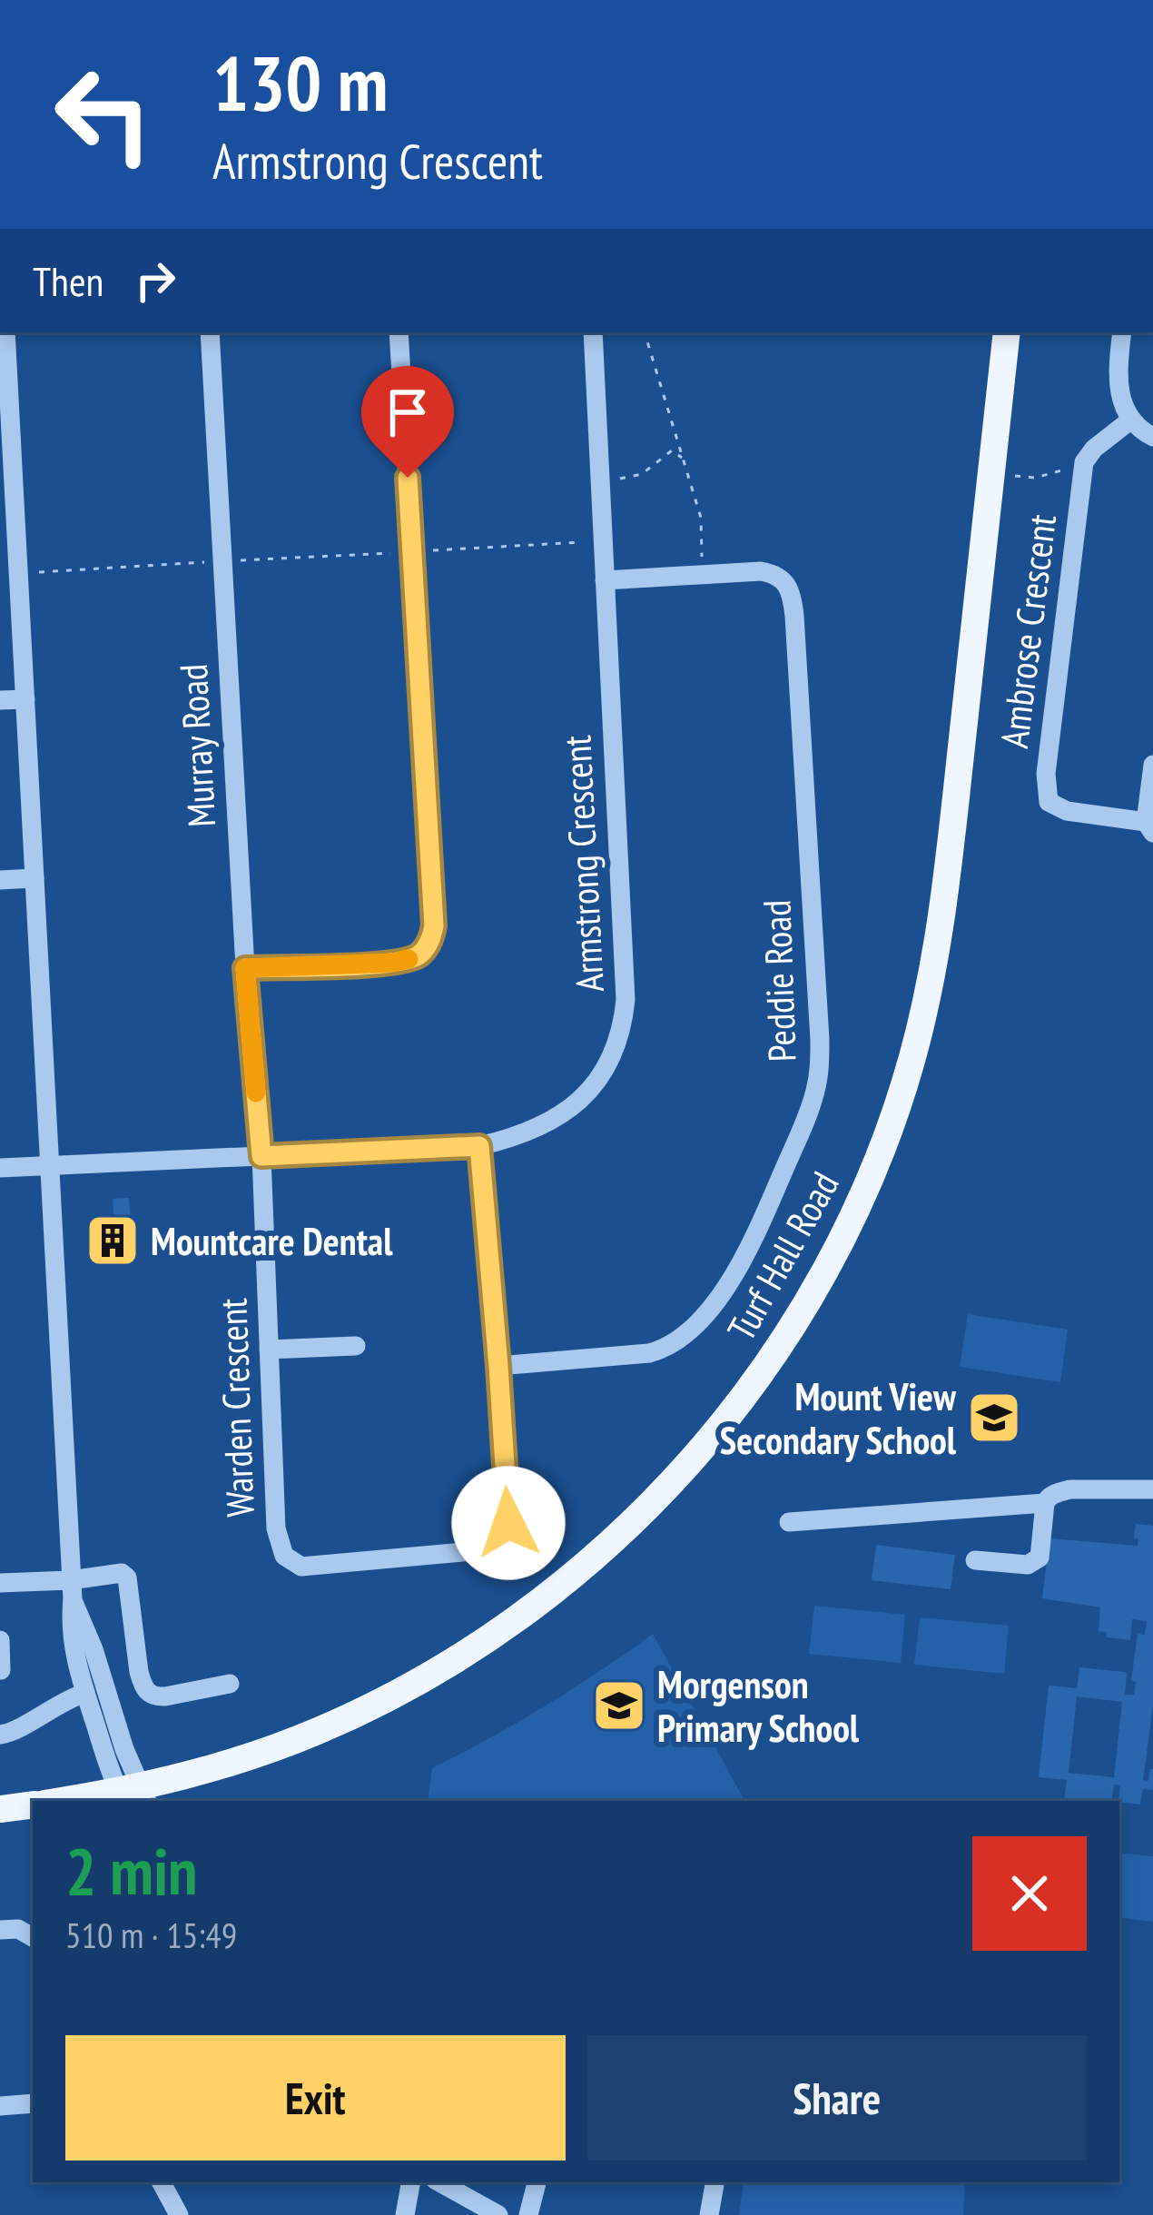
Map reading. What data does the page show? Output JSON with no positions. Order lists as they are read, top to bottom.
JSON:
{
  "streets": {
    "main road": ["Turf Hall Road"],
    "street": [
      "Ambrose Crescent",
      "Murray Road",
      "Armstrong Crescent",
      "Peddie Road",
      "Warden Crescent"
    ]
  },
  "crossings": [
    ["Murray Road", "Armstrong Crescent"],
    ["Murray Road", "Warden Crescent"],
    ["Armstrong Crescent", "Peddie Road"],
    ["Armstrong Crescent", "Warden Crescent"],
    ["Peddie Road", "Warden Crescent"]
  ],
  "places": {
    "building": ["Mountcare Dental"],
    "school or university": ["Mount View Secondary School", "Morgenson Primary School"]
  },
  "page": {
    "turn": ["130 m", "Armstrong Crescent"],
    "then": "Then",
    "heading": ["2 min", "510 m · 15:49"],
    "buttons": ["Exit", "Share"]
  }
}
